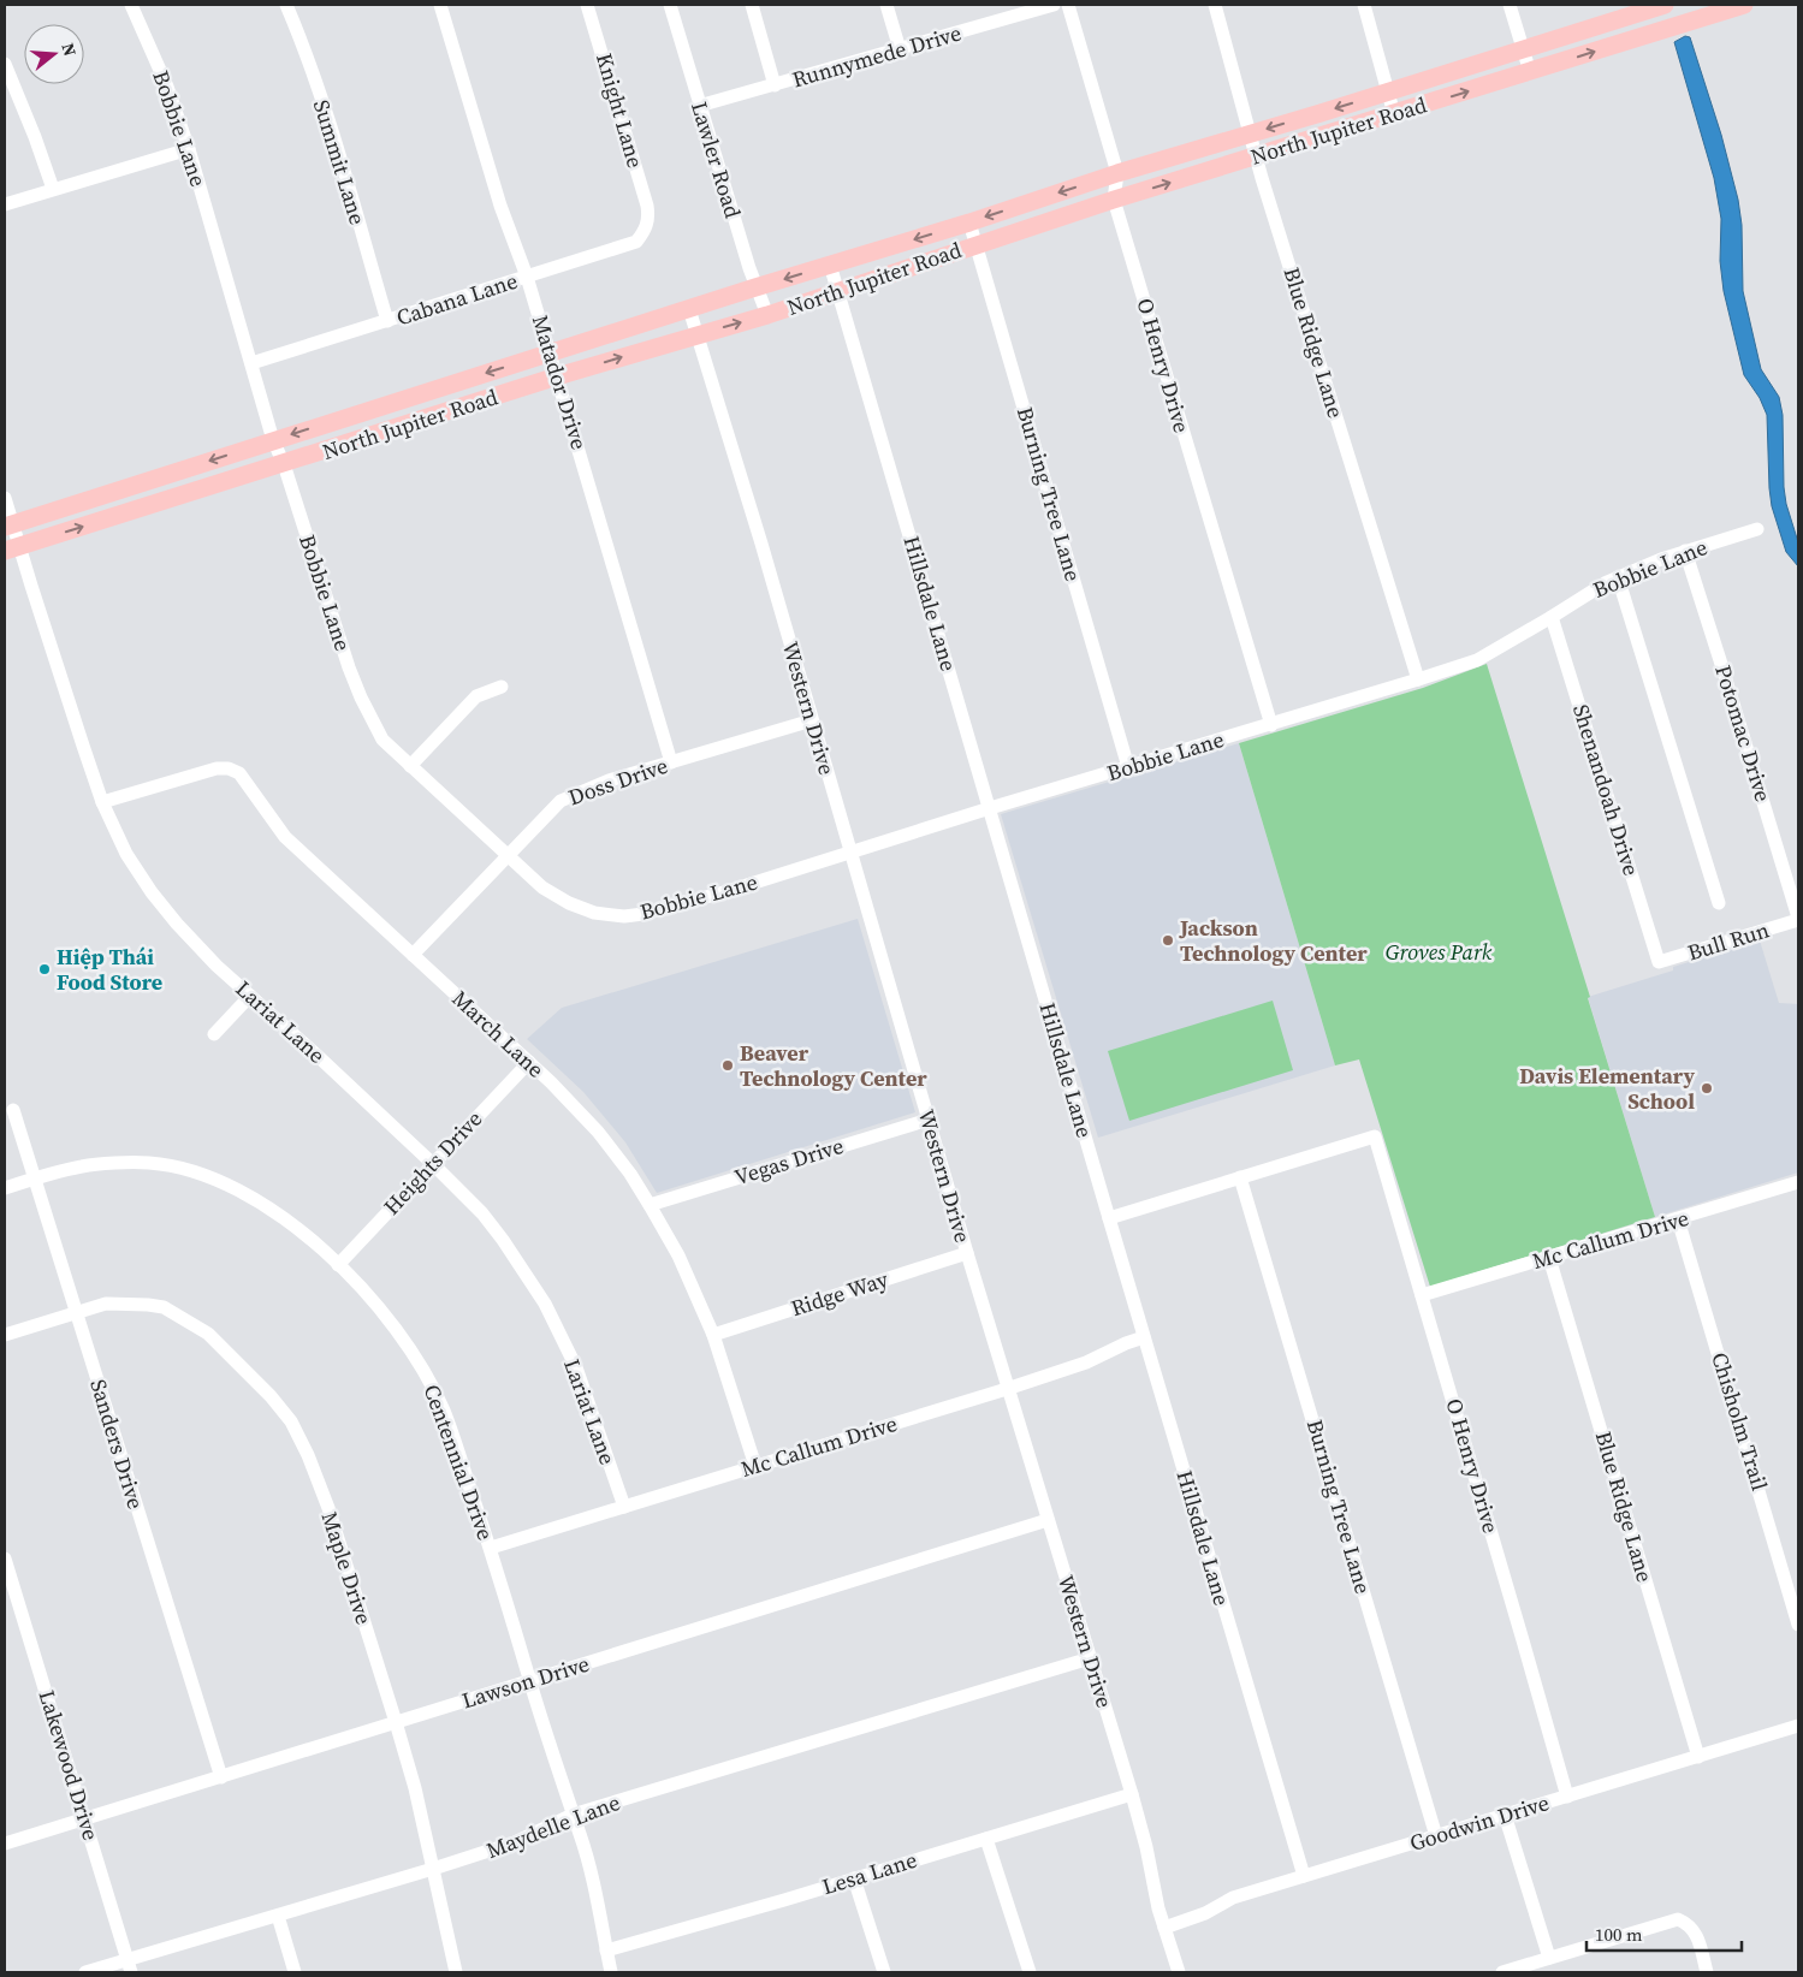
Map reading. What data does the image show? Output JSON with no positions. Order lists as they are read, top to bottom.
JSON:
{
  "streets": {
    "main road": ["North Jupiter Road"],
    "street": [
      "Runnymede Drive",
      "Knight Lane",
      "Bobbie Lane",
      "Lawler Road",
      "Summit Lane",
      "Cabana Lane",
      "Blue Ridge Lane",
      "O Henry Drive",
      "Matador Drive",
      "Burning Tree Lane",
      "Hillsdale Lane",
      "Western Drive",
      "Potomac Drive",
      "Doss Drive",
      "Shenandoah Drive",
      "Bull Run",
      "Lariat Lane",
      "March Lane",
      "Vegas Drive",
      "Heights Drive",
      "Mc Callum Drive",
      "Ridge Way",
      "Chisholm Trail",
      "Sanders Drive",
      "Centennial Drive",
      "Maple Drive",
      "Lawson Drive",
      "Lakewood Drive",
      "Goodwin Drive",
      "Maydelle Lane",
      "Lesa Lane"
    ]
  },
  "crossings": [
    ["Runnymede Drive", "Lawler Road"],
    ["Knight Lane", "Cabana Lane"],
    ["Bobbie Lane", "North Jupiter Road"],
    ["Bobbie Lane", "Cabana Lane"],
    ["Bobbie Lane", "Blue Ridge Lane"],
    ["Bobbie Lane", "O Henry Drive"],
    ["Bobbie Lane", "Burning Tree Lane"],
    ["Bobbie Lane", "Hillsdale Lane"],
    ["Bobbie Lane", "Western Drive"],
    ["Bobbie Lane", "Potomac Drive"],
    ["Bobbie Lane", "Doss Drive"],
    ["Bobbie Lane", "Shenandoah Drive"],
    ["North Jupiter Road", "Lawler Road"],
    ["North Jupiter Road", "Blue Ridge Lane"],
    ["North Jupiter Road", "O Henry Drive"],
    ["North Jupiter Road", "Matador Drive"],
    ["North Jupiter Road", "Burning Tree Lane"],
    ["North Jupiter Road", "Hillsdale Lane"],
    ["North Jupiter Road", "Western Drive"],
    ["North Jupiter Road", "Lariat Lane"],
    ["Summit Lane", "Cabana Lane"],
    ["Cabana Lane", "Matador Drive"],
    ["Blue Ridge Lane", "Mc Callum Drive"],
    ["Blue Ridge Lane", "Goodwin Drive"],
    ["O Henry Drive", "Burning Tree Lane"],
    ["O Henry Drive", "Mc Callum Drive"],
    ["O Henry Drive", "Goodwin Drive"],
    ["Matador Drive", "Doss Drive"],
    ["Burning Tree Lane", "Goodwin Drive"],
    ["Hillsdale Lane", "Mc Callum Drive"],
    ["Hillsdale Lane", "Goodwin Drive"],
    ["Western Drive", "Doss Drive"],
    ["Western Drive", "Vegas Drive"],
    ["Western Drive", "Mc Callum Drive"],
    ["Western Drive", "Ridge Way"],
    ["Western Drive", "Lawson Drive"],
    ["Western Drive", "Goodwin Drive"],
    ["Western Drive", "Maydelle Lane"],
    ["Western Drive", "Lesa Lane"],
    ["Potomac Drive", "Bull Run"],
    ["Doss Drive", "March Lane"],
    ["Shenandoah Drive", "Bull Run"],
    ["Lariat Lane", "March Lane"],
    ["Lariat Lane", "Heights Drive"],
    ["Lariat Lane", "Mc Callum Drive"],
    ["March Lane", "Vegas Drive"],
    ["March Lane", "Heights Drive"],
    ["March Lane", "Mc Callum Drive"],
    ["March Lane", "Ridge Way"],
    ["Heights Drive", "Centennial Drive"],
    ["Mc Callum Drive", "Chisholm Trail"],
    ["Mc Callum Drive", "Centennial Drive"],
    ["Sanders Drive", "Centennial Drive"],
    ["Sanders Drive", "Maple Drive"],
    ["Sanders Drive", "Lawson Drive"],
    ["Centennial Drive", "Lawson Drive"],
    ["Centennial Drive", "Maydelle Lane"],
    ["Centennial Drive", "Lesa Lane"],
    ["Maple Drive", "Lawson Drive"],
    ["Maple Drive", "Maydelle Lane"],
    ["Lawson Drive", "Lakewood Drive"],
    ["Lakewood Drive", "Maydelle Lane"]
  ],
  "parks": ["Groves Park"],
  "places": [
    "Jackson Technology Center",
    "Hiệp Thái Food Store",
    "Beaver Technology Center",
    "Davis Elementary School"
  ],
  "scale_bar": "100 m",
  "north": "right"
}
